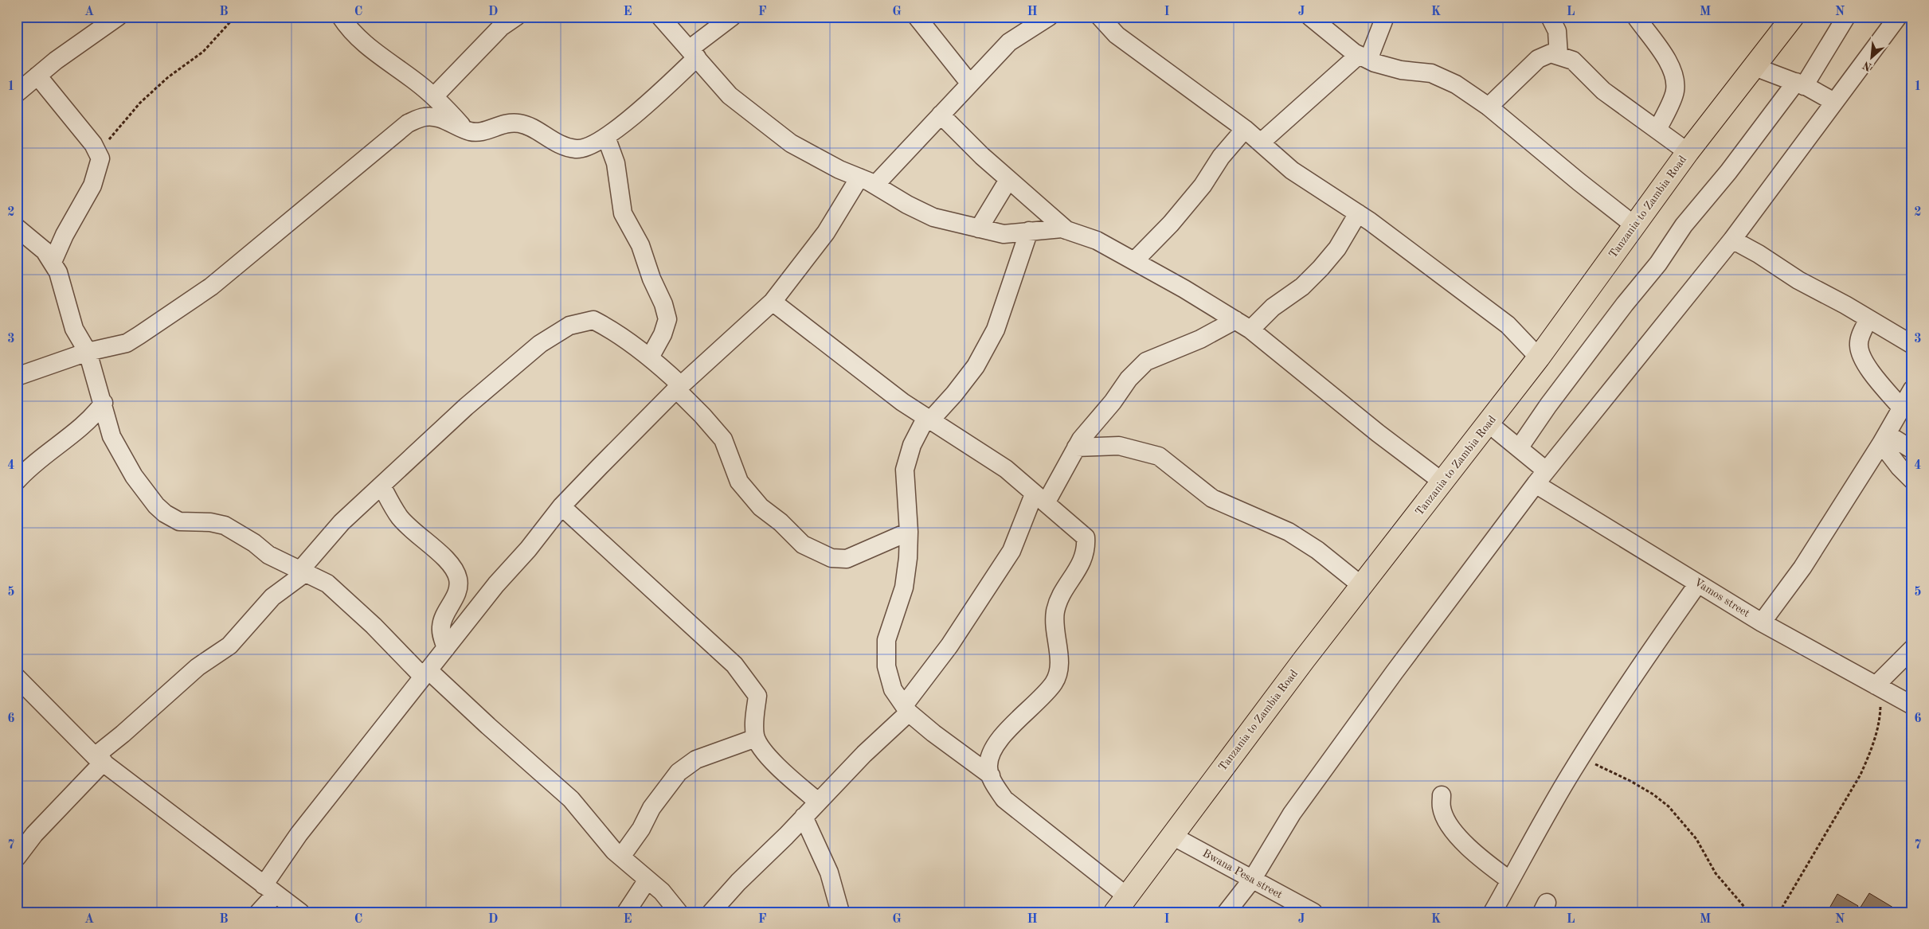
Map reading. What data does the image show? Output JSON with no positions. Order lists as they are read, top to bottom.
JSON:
{
  "streets": {
    "highway": ["Tanzania to Zambia Road"],
    "street": ["Vamos street", "Bwana Pesa street"]
  },
  "crossings": [
    ["Tanzania to Zambia Road", "Vamos street"],
    ["Tanzania to Zambia Road", "Bwana Pesa street"]
  ],
  "north": "bottom left",
  "grid": {
    "columns": [
      "A",
      "B",
      "C",
      "D",
      "E",
      "F",
      "G",
      "H",
      "I",
      "J",
      "K",
      "L",
      "M",
      "N"
    ],
    "rows": [
      "1",
      "2",
      "3",
      "4",
      "5",
      "6",
      "7"
    ]
  }
}
